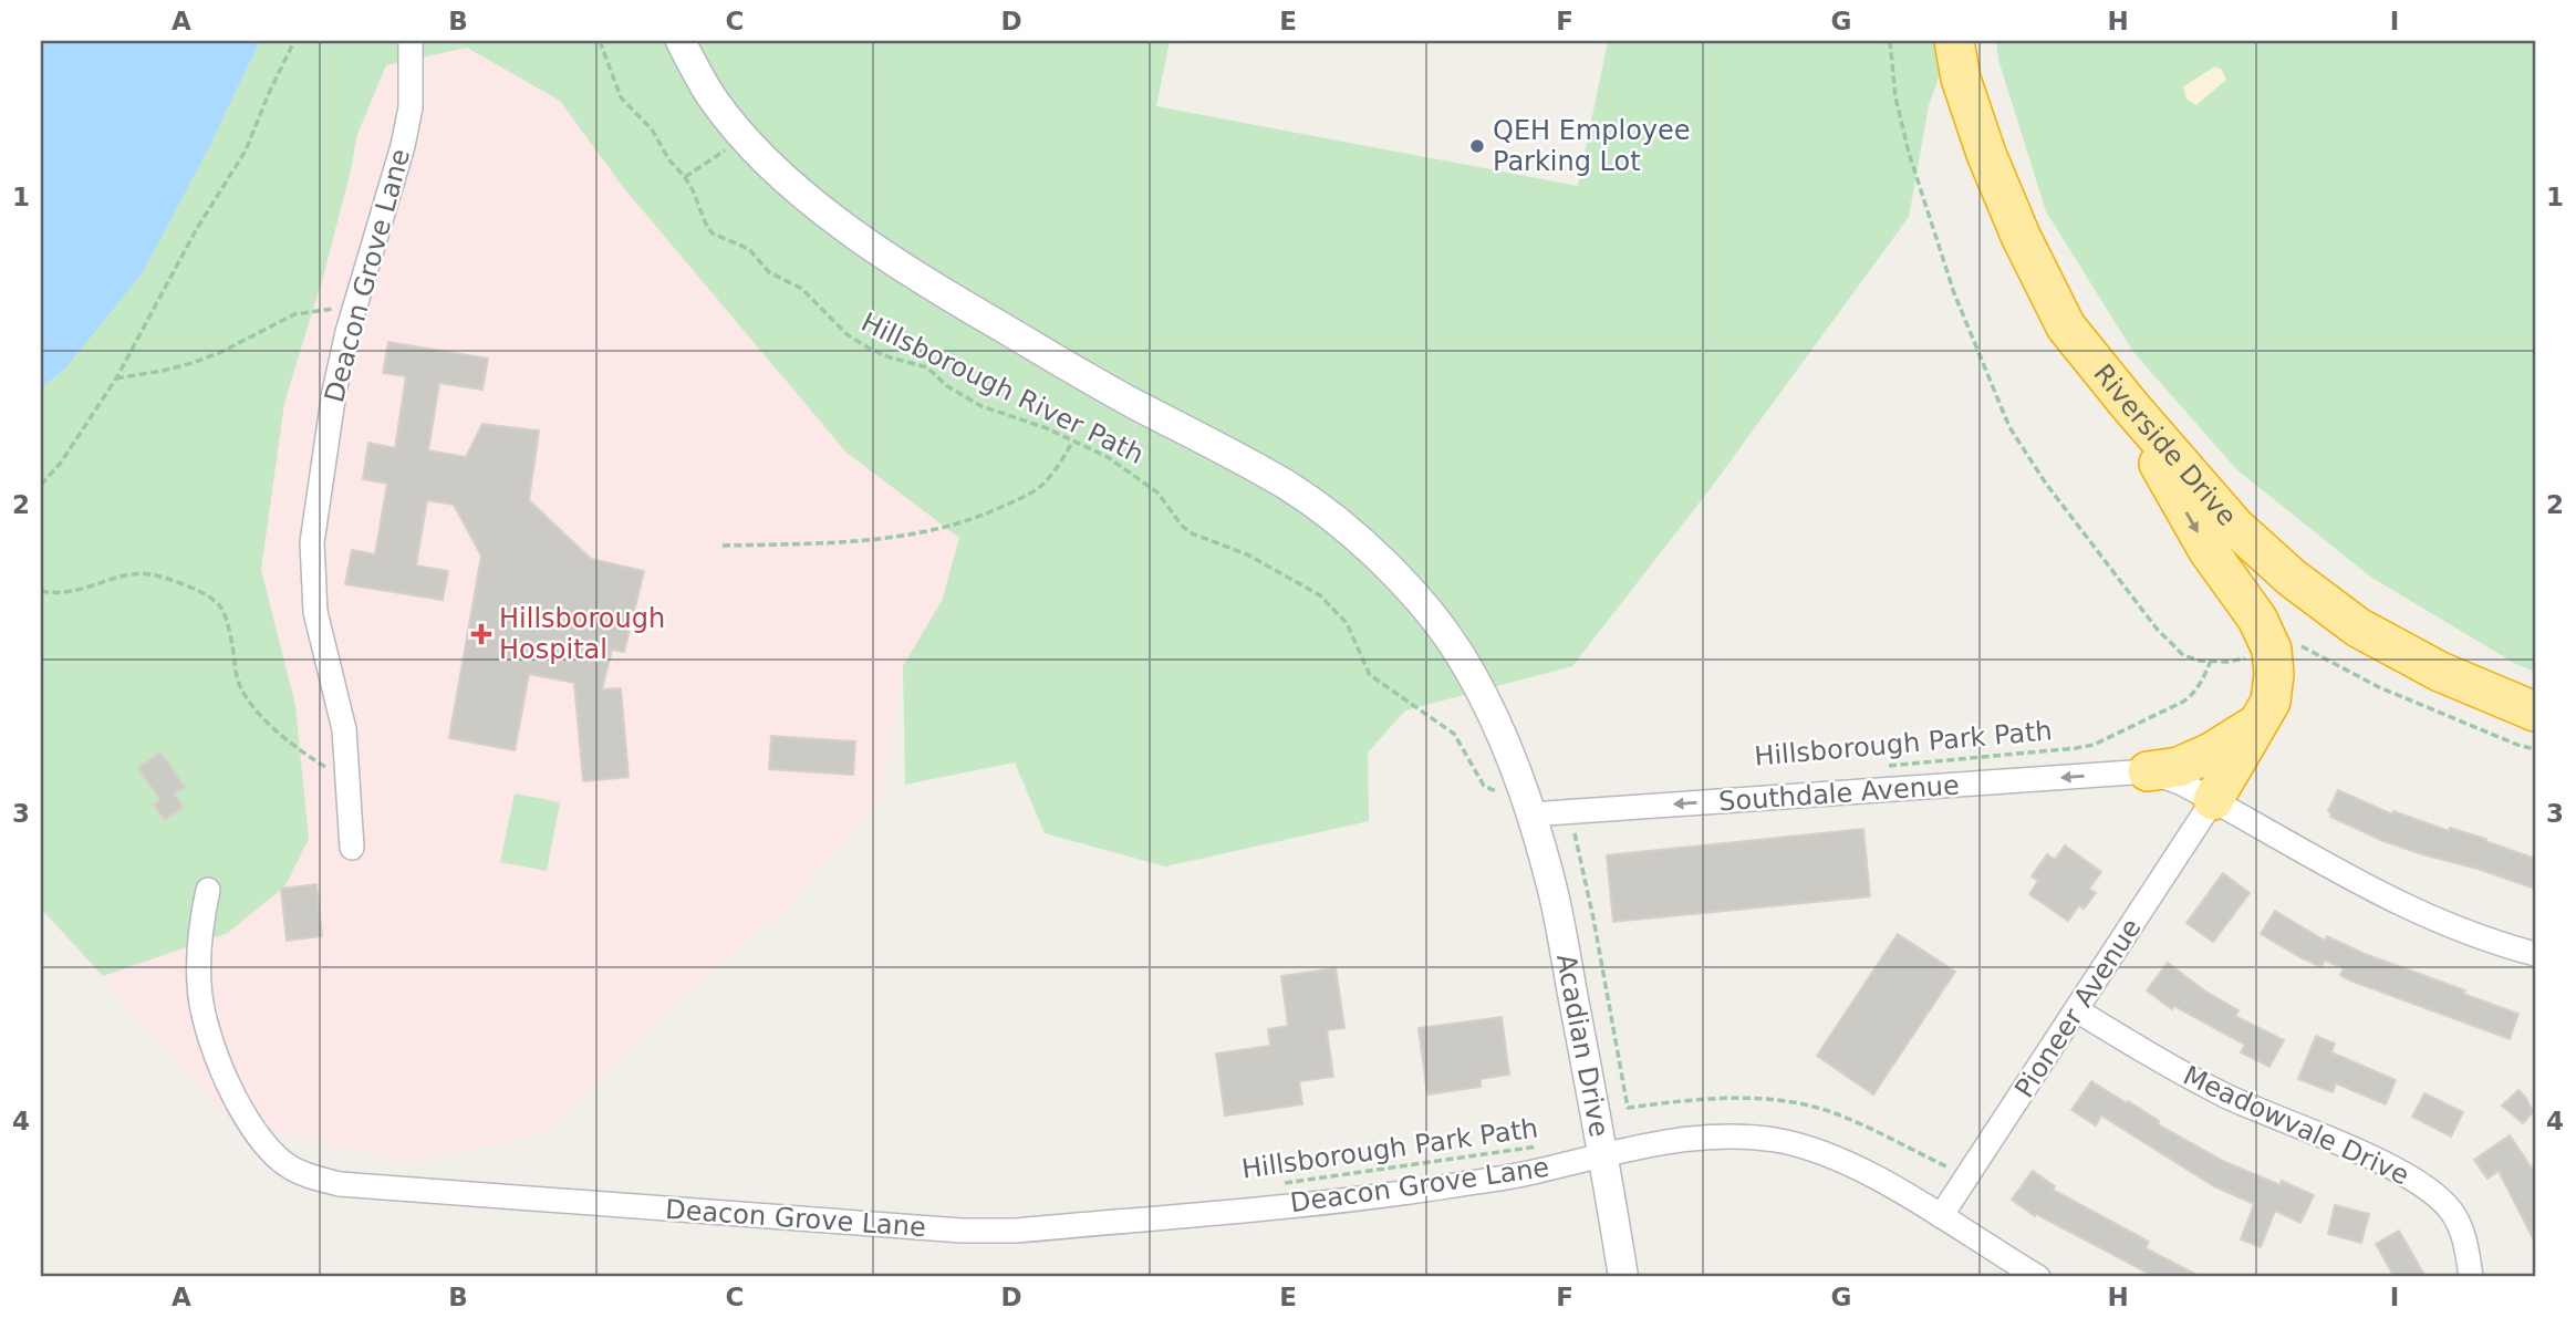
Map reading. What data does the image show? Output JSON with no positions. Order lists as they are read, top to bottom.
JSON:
{
  "streets": {
    "highway": ["Riverside Drive"],
    "street": [
      "Deacon Grove Lane",
      "Southdale Avenue",
      "Pioneer Avenue",
      "Acadian Drive",
      "Meadowvale Drive"
    ],
    "path": ["Hillsborough River Path", "Hillsborough Park Path"]
  },
  "crossings": [
    ["Deacon Grove Lane", "Pioneer Avenue"],
    ["Deacon Grove Lane", "Acadian Drive"],
    ["Hillsborough River Path", "Southdale Avenue"],
    ["Hillsborough River Path", "Acadian Drive"],
    ["Southdale Avenue", "Acadian Drive"],
    ["Pioneer Avenue", "Meadowvale Drive"]
  ],
  "one_way": ["Southdale Avenue"],
  "places": {
    "other": ["QEH Employee Parking Lot"],
    "health": ["Hillsborough Hospital"]
  },
  "grid": {
    "columns": [
      "A",
      "B",
      "C",
      "D",
      "E",
      "F",
      "G",
      "H",
      "I"
    ],
    "rows": [
      "1",
      "2",
      "3",
      "4"
    ]
  }
}
